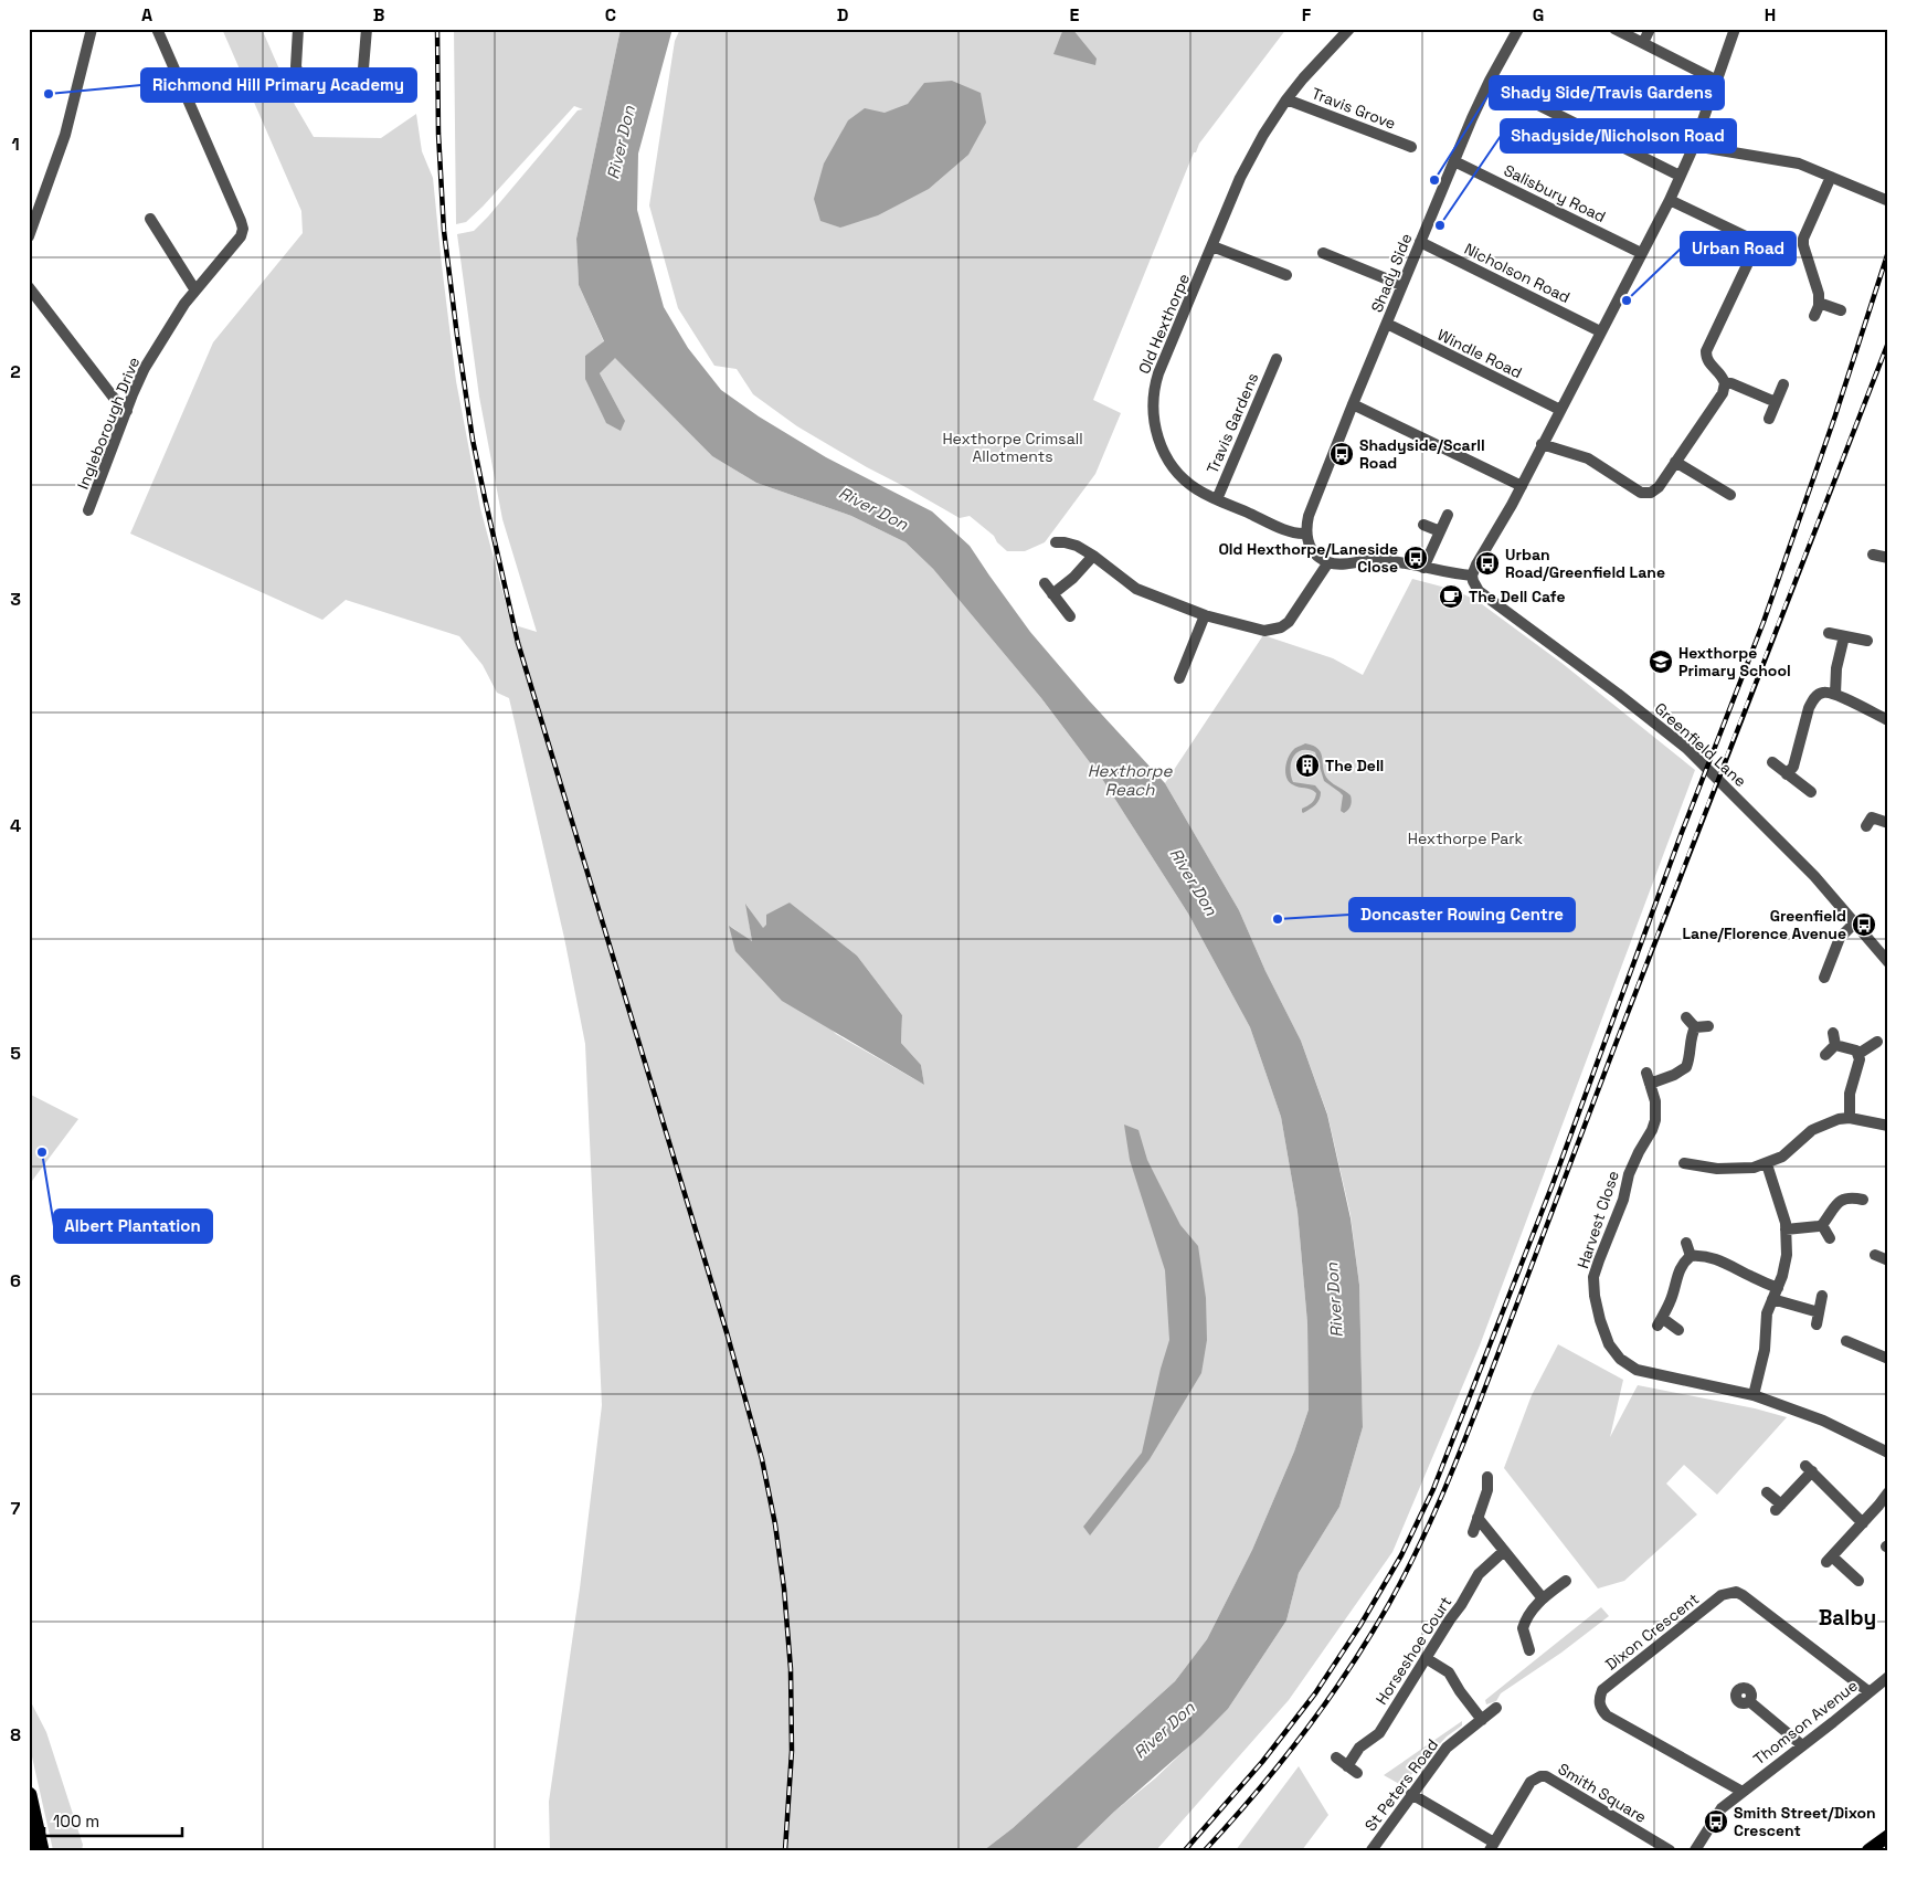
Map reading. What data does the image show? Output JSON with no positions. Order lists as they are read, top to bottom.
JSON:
{
  "streets": {
    "street": [
      "Travis Grove",
      "Salisbury Road",
      "Shady Side",
      "Nicholson Road",
      "Old Hexthorpe",
      "Windle Road",
      "Ingleborough Drive",
      "Travis Gardens",
      "Greenfield Lane",
      "Harvest Close",
      "Dixon Crescent",
      "Horseshoe Court",
      "Thomson Avenue",
      "St Peters Road",
      "Smith Square"
    ]
  },
  "crossings": [
    ["Travis Grove", "Old Hexthorpe"],
    ["Salisbury Road", "Shady Side"],
    ["Shady Side", "Nicholson Road"],
    ["Shady Side", "Old Hexthorpe"],
    ["Shady Side", "Windle Road"],
    ["Old Hexthorpe", "Travis Gardens"],
    ["Dixon Crescent", "Thomson Avenue"]
  ],
  "districts": ["Balby"],
  "water": ["River Don", "Hexthorpe Reach"],
  "parks": ["Hexthorpe Crimsall Allotments", "Hexthorpe Park"],
  "places": {
    "other": [
      "Richmond Hill Primary Academy",
      "Shady Side/Travis Gardens",
      "Shadyside/Nicholson Road",
      "Urban Road",
      "Doncaster Rowing Centre",
      "Albert Plantation"
    ],
    "bus stop": [
      "Shadyside/Scarll Road",
      "Old Hexthorpe/Laneside Close",
      "Urban Road/Greenfield Lane",
      "Greenfield Lane/Florence Avenue",
      "Smith Street/Dixon Crescent"
    ],
    "cafe": ["The Dell Cafe"],
    "school or university": ["Hexthorpe Primary School"],
    "building": ["The Dell"]
  },
  "scale_bar": "100 m",
  "grid": {
    "columns": [
      "A",
      "B",
      "C",
      "D",
      "E",
      "F",
      "G",
      "H"
    ],
    "rows": [
      "1",
      "2",
      "3",
      "4",
      "5",
      "6",
      "7",
      "8"
    ]
  }
}
